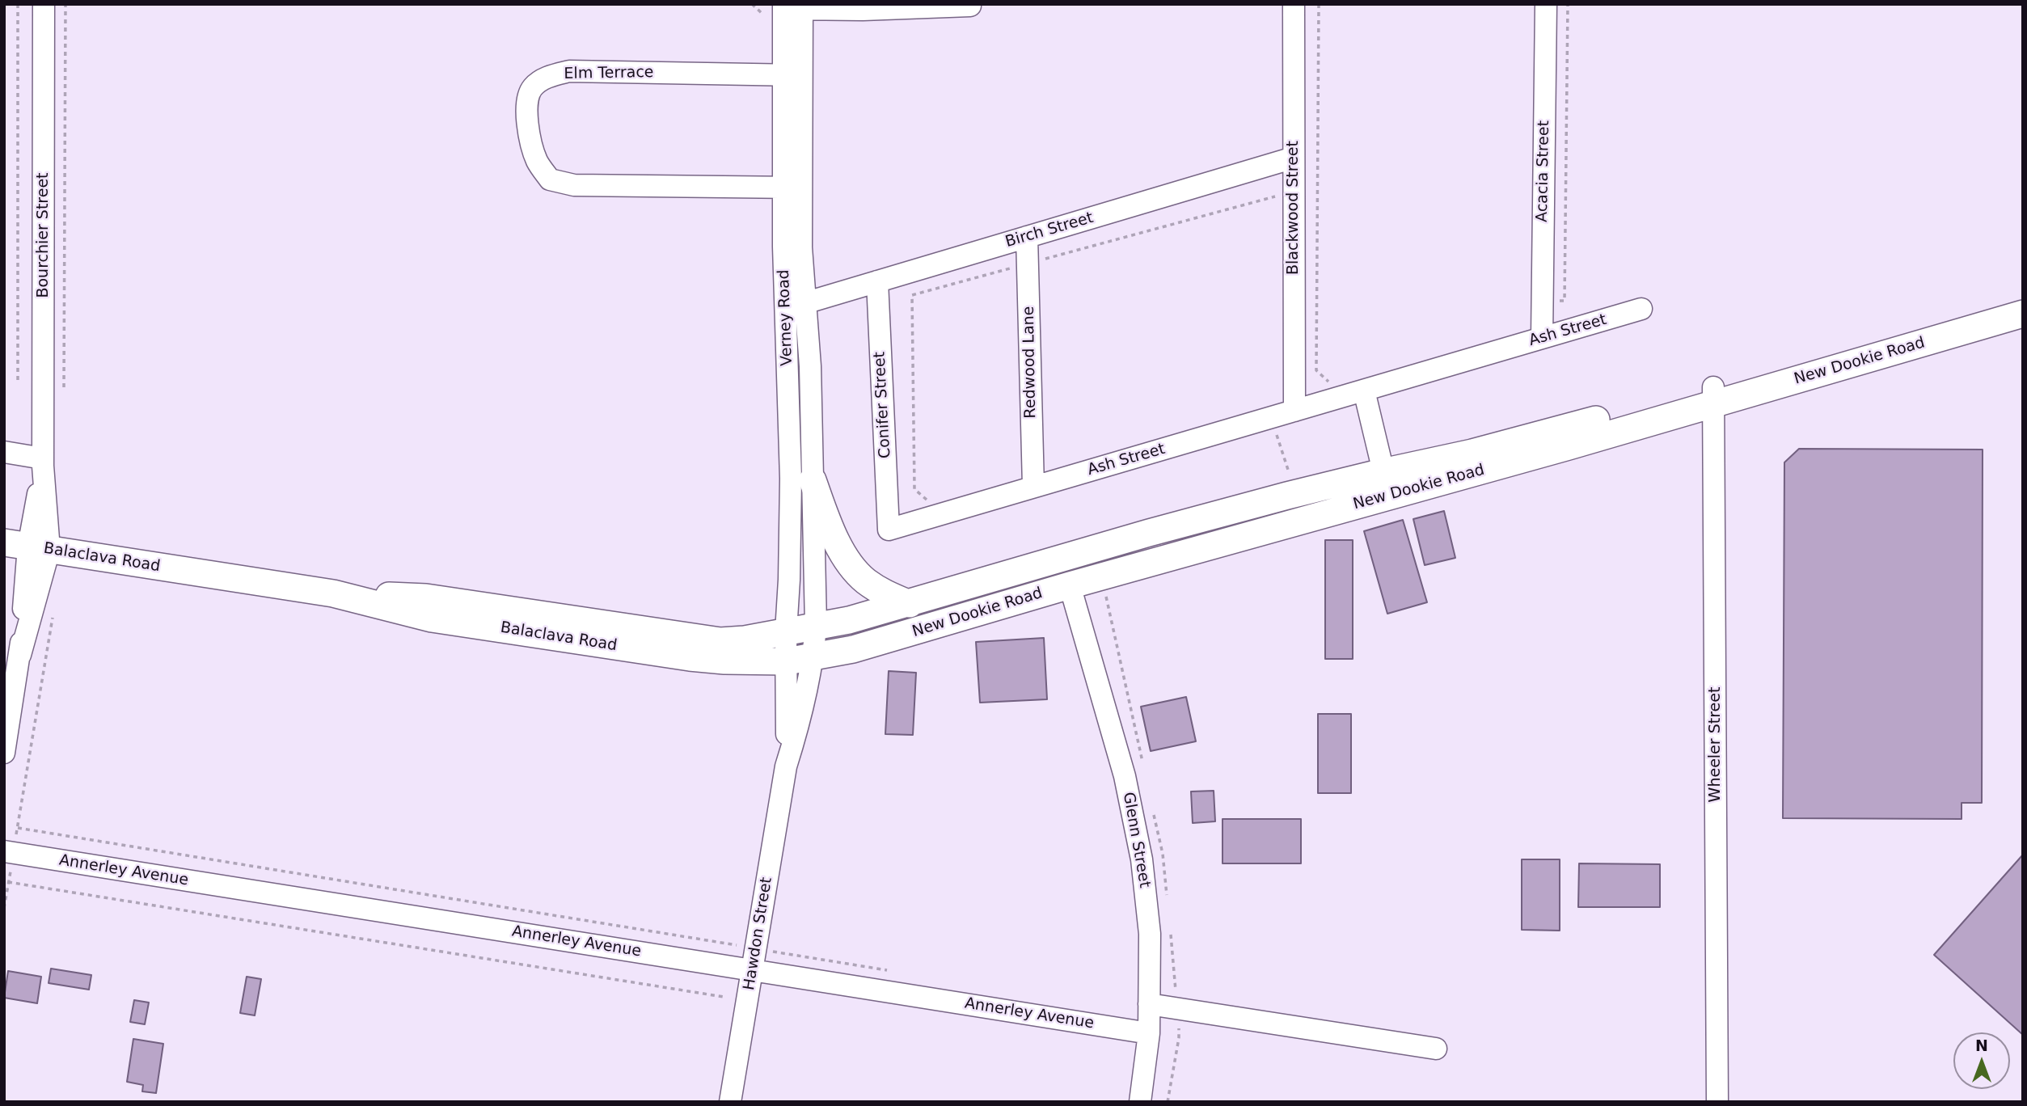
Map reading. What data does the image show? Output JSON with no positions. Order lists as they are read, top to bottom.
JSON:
{
  "streets": {
    "main road": ["New Dookie Road", "Balaclava Road"],
    "street": [
      "Elm Terrace",
      "Acacia Street",
      "Blackwood Street",
      "Birch Street",
      "Bourchier Street",
      "Verney Road",
      "Ash Street",
      "Redwood Lane",
      "Conifer Street",
      "Wheeler Street",
      "Glenn Street",
      "Annerley Avenue",
      "Hawdon Street"
    ]
  },
  "crossings": [
    ["Elm Terrace", "Verney Road"],
    ["Acacia Street", "Ash Street"],
    ["Blackwood Street", "Birch Street"],
    ["Blackwood Street", "Ash Street"],
    ["Birch Street", "Verney Road"],
    ["Birch Street", "Redwood Lane"],
    ["Birch Street", "Conifer Street"],
    ["Bourchier Street", "Balaclava Road"],
    ["Verney Road", "New Dookie Road"],
    ["Verney Road", "Balaclava Road"],
    ["Verney Road", "Hawdon Street"],
    ["Ash Street", "Redwood Lane"],
    ["Ash Street", "Conifer Street"],
    ["New Dookie Road", "Balaclava Road"],
    ["New Dookie Road", "Wheeler Street"],
    ["New Dookie Road", "Glenn Street"],
    ["New Dookie Road", "Hawdon Street"],
    ["Balaclava Road", "Hawdon Street"],
    ["Glenn Street", "Annerley Avenue"],
    ["Annerley Avenue", "Hawdon Street"]
  ],
  "north": "top"
}
